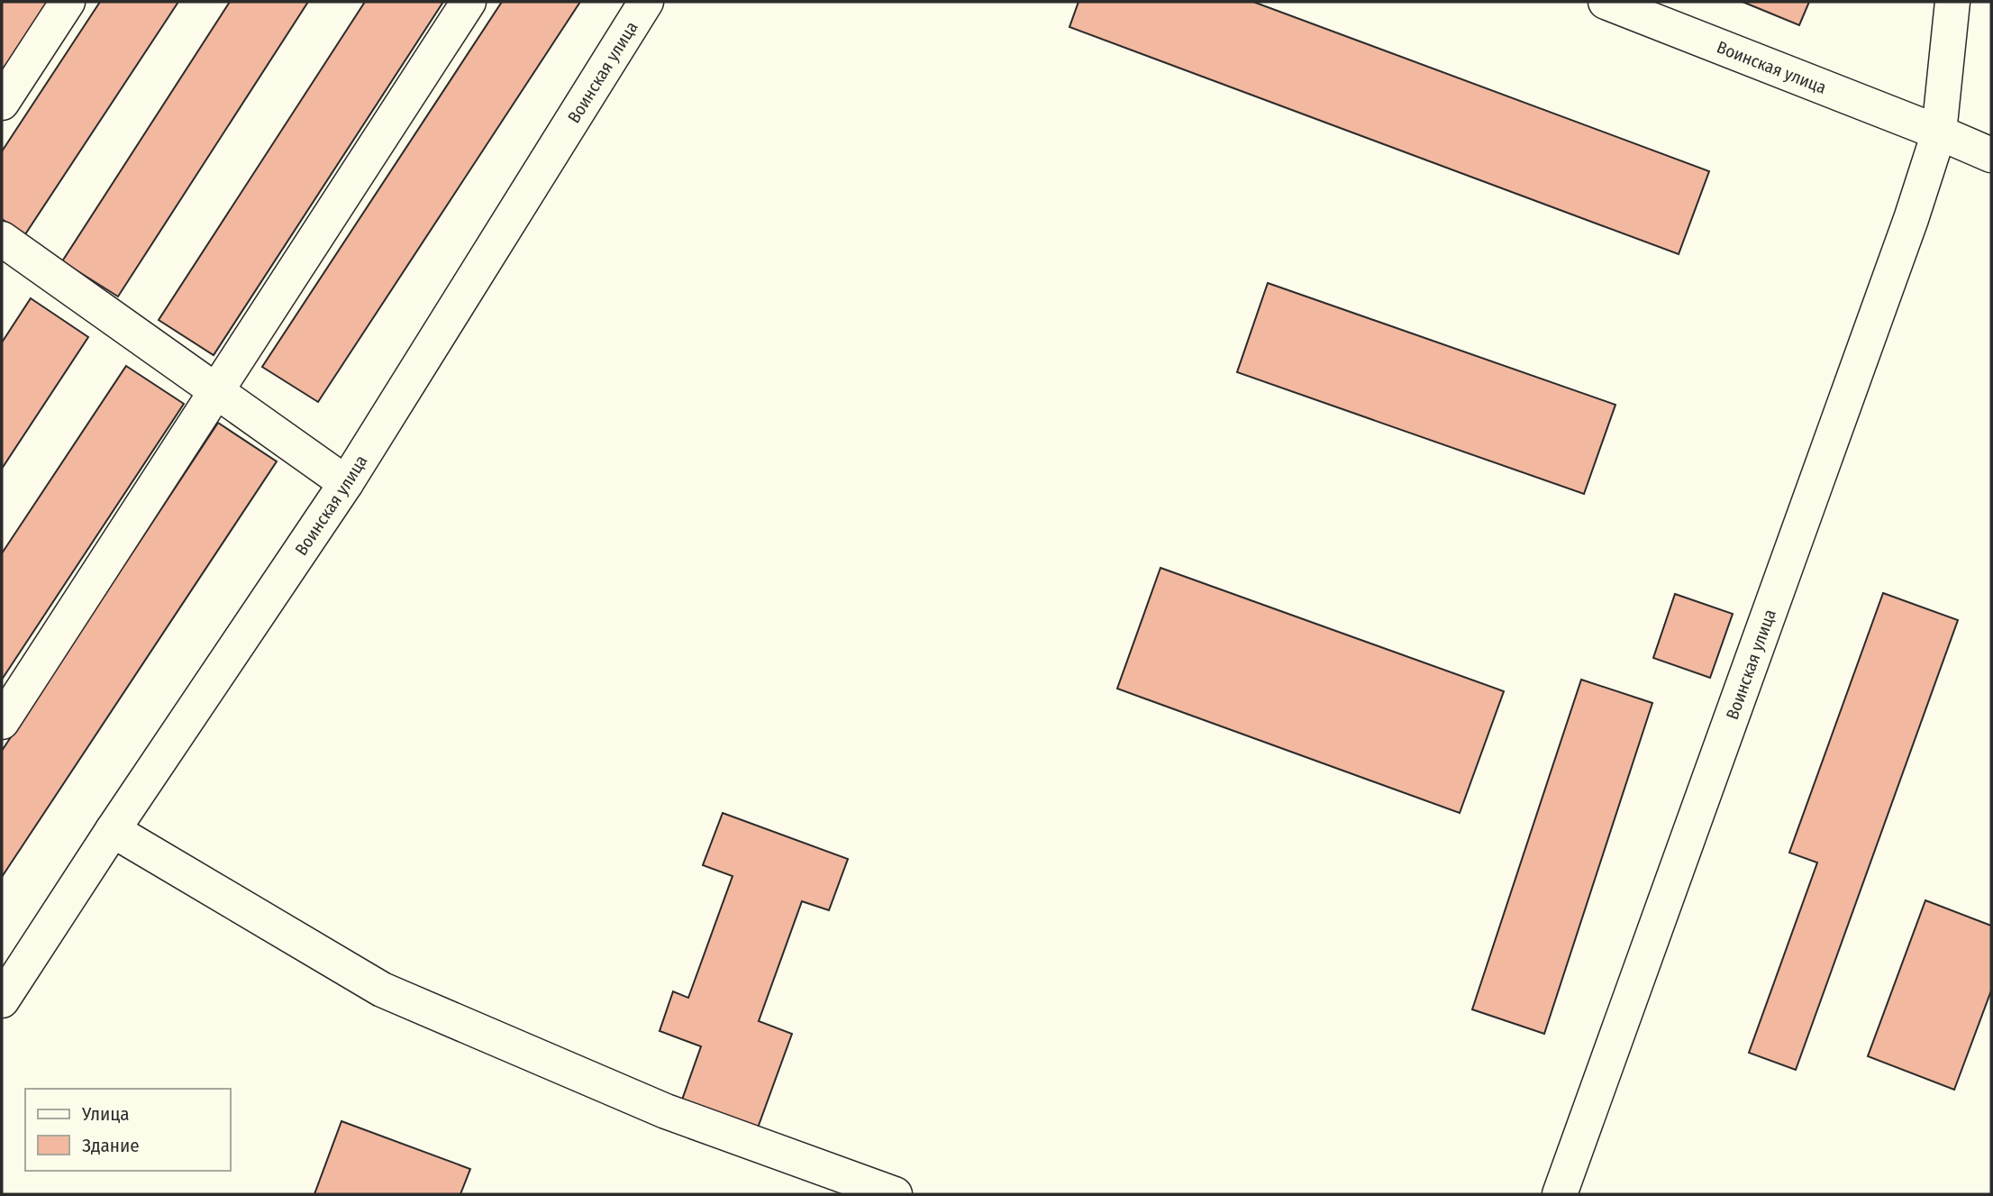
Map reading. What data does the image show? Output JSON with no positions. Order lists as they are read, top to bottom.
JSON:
{
  "streets": {
    "street": ["Воинская улица"]
  },
  "legend": ["Улица", "Здание"]
}
